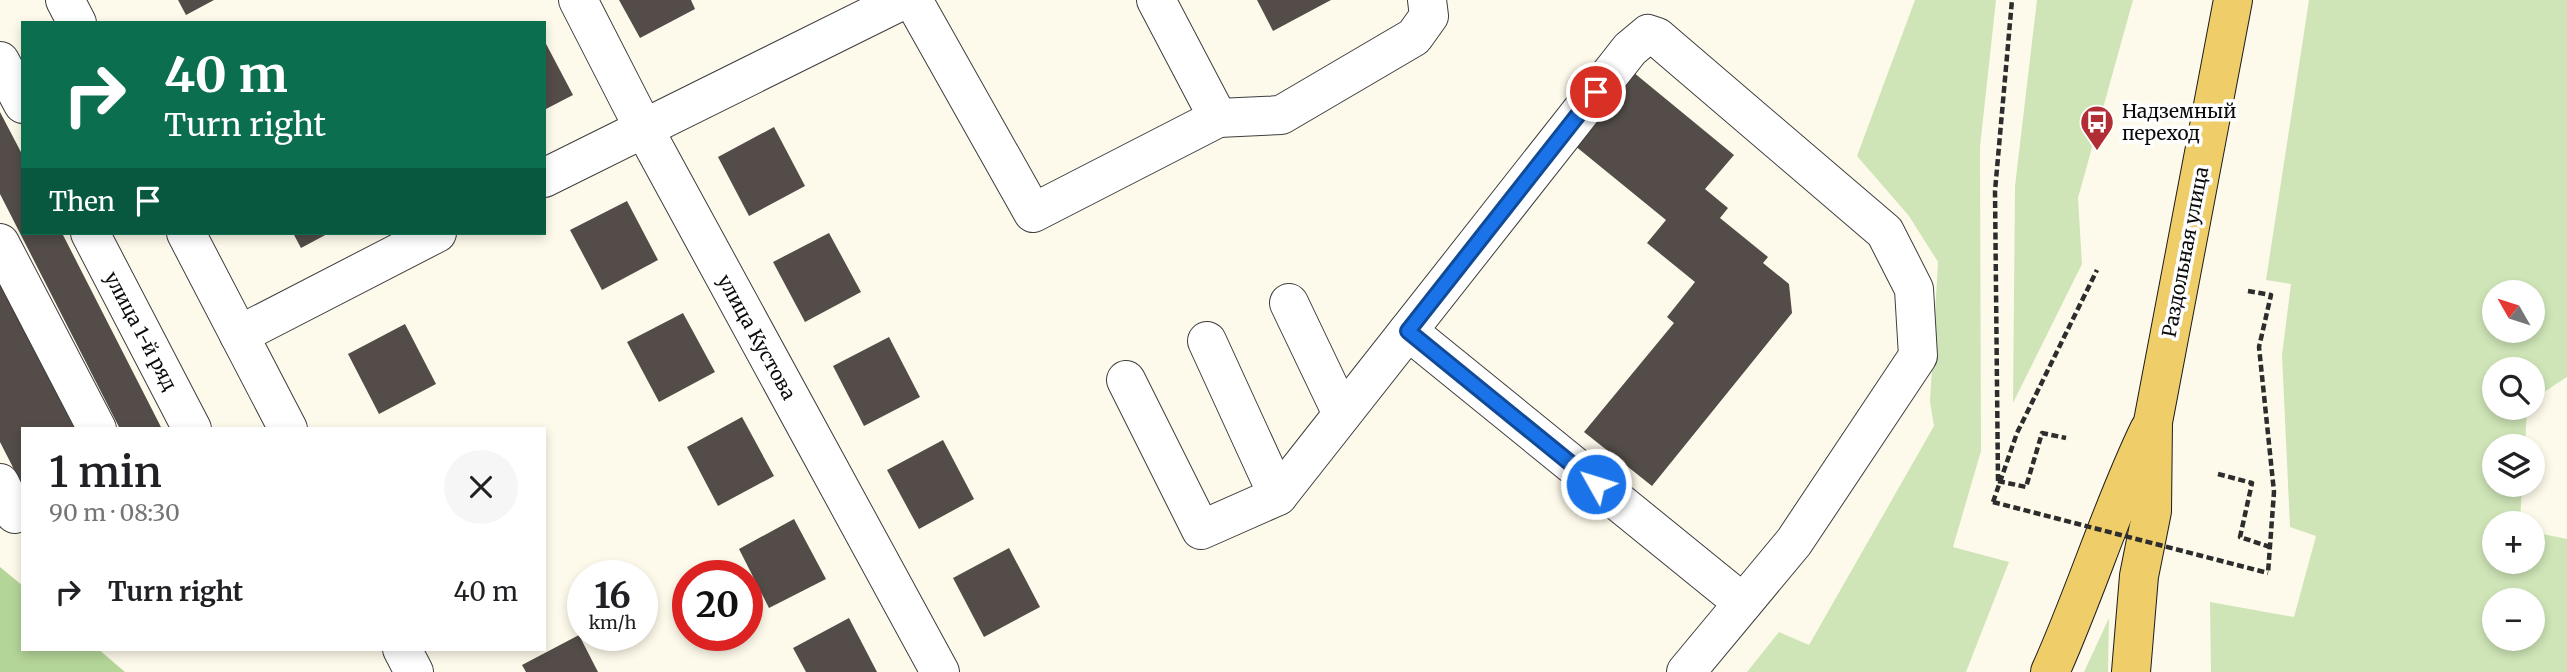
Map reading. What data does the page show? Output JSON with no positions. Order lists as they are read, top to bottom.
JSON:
{
  "streets": {
    "main road": ["Раздольная улица"],
    "street": ["улица 1-й ряд", "улица Кустова"]
  },
  "places": {
    "bus stop": ["Надземный переход"]
  },
  "north": "top left",
  "page": {
    "turn": ["40 m", "Turn right"],
    "then": "Then",
    "map_buttons": ["+", "−"],
    "heading": ["1 min", "90 m · 08:30"],
    "list": [
      {
        "name": "Turn right",
        "value": "40 m"
      }
    ],
    "speed": "16 km/h",
    "limit": "20"
  }
}
